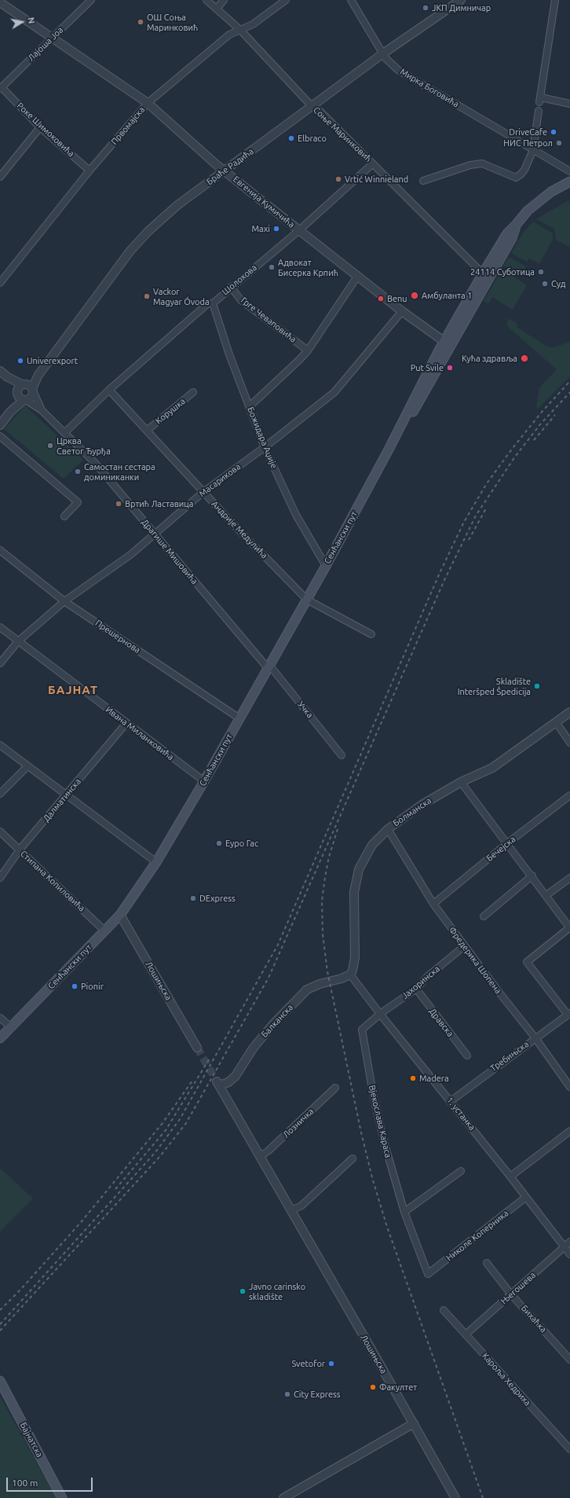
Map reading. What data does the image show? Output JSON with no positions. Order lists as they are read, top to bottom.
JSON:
{
  "streets": {
    "main road": ["Сенћански пут", "Бајнатска"],
    "street": [
      "Лајоша Јоа",
      "Мирка Боговића",
      "Првомајска",
      "Роке Шимоковића",
      "Соње Маринковић",
      "Браће Радића",
      "Евгенија Кумичића",
      "Шолохова",
      "Грге Чеваповића",
      "Корушка",
      "Божидара Аџије",
      "Масарикова",
      "Андрије Медулића",
      "Драгише Мишовића",
      "Прешернова",
      "Учка",
      "Ивана Миланковића",
      "Далматинска",
      "Болманска",
      "Бечејска",
      "Стипана Копиловића",
      "Фредерика Шопена",
      "Лошињска",
      "Јахоринска",
      "Балканска",
      "Дравска",
      "Требињска",
      "1. устанка",
      "Вјекослава Караса",
      "Лозничка",
      "Николе Коперника",
      "Његошева",
      "Бихаћка",
      "Кароља Хедриха"
    ]
  },
  "crossings": [
    ["Лајоша Јоа", "Роке Шимоковића"],
    ["Лајоша Јоа", "Евгенија Кумичића"],
    ["Мирка Боговића", "Браће Радића"],
    ["Првомајска", "Роке Шимоковића"],
    ["Првомајска", "Соње Маринковић"],
    ["Првомајска", "Евгенија Кумичића"],
    ["Соње Маринковић", "Браће Радића"],
    ["Соње Маринковић", "Шолохова"],
    ["Соње Маринковић", "Сенћански пут"],
    ["Браће Радића", "Евгенија Кумичића"],
    ["Браће Радића", "Драгише Мишовића"],
    ["Евгенија Кумичића", "Шолохова"],
    ["Евгенија Кумичића", "Масарикова"],
    ["Евгенија Кумичића", "Сенћански пут"],
    ["Шолохова", "Грге Чеваповића"],
    ["Шолохова", "Божидара Аџије"],
    ["Шолохова", "Андрије Медулића"],
    ["Шолохова", "Драгише Мишовића"],
    ["Корушка", "Андрије Медулића"],
    ["Божидара Аџије", "Масарикова"],
    ["Божидара Аџије", "Сенћански пут"],
    ["Масарикова", "Андрије Медулића"],
    ["Масарикова", "Драгише Мишовића"],
    ["Масарикова", "Прешернова"],
    ["Масарикова", "Ивана Миланковића"],
    ["Андрије Медулића", "Сенћански пут"],
    ["Сенћански пут", "Драгише Мишовића"],
    ["Сенћански пут", "Прешернова"],
    ["Сенћански пут", "Учка"],
    ["Сенћански пут", "Ивана Миланковића"],
    ["Сенћански пут", "Стипана Копиловића"],
    ["Сенћански пут", "Лошињска"],
    ["Драгише Мишовића", "Учка"],
    ["Ивана Миланковића", "Далматинска"],
    ["Далматинска", "Стипана Копиловића"],
    ["Болманска", "Фредерика Шопена"],
    ["Болманска", "Балканска"],
    ["Болманска", "1. устанка"],
    ["Бечејска", "Фредерика Шопена"],
    ["Фредерика Шопена", "Јахоринска"],
    ["Фредерика Шопена", "Требињска"],
    ["Лошињска", "Балканска"],
    ["Лошињска", "Лозничка"],
    ["Јахоринска", "Дравска"],
    ["Јахоринска", "1. устанка"],
    ["Јахоринска", "Вјекослава Караса"],
    ["Балканска", "1. устанка"],
    ["Требињска", "1. устанка"],
    ["1. устанка", "Николе Коперника"],
    ["1. устанка", "Његошева"],
    ["Вјекослава Караса", "Николе Коперника"],
    ["Његошева", "Бихаћка"],
    ["Његошева", "Кароља Хедриха"]
  ],
  "districts": ["БАЈНАТ"],
  "places": [
    "ЈКП Димничар",
    "ОШ Соња Маринковић",
    "DriveCafe",
    "Elbraco",
    "НИС Петрол",
    "Vrtić Winnieland",
    "Maxi",
    "Адвокат Бисерка Крпић",
    "24114 Суботица",
    "Суд",
    "Амбуланта 1",
    "Vackor Magyar Óvoda",
    "Benu",
    "Кућа здравља",
    "Univerexport",
    "Put Svile",
    "Црква Светог Ђурђа",
    "Самостан сестара доминиканки",
    "Вртић Ластавица",
    "Skladište Interšped Špedicija",
    "Еуро Гас",
    "DExpress",
    "Pionir",
    "Madera",
    "Javno carinsko skladište",
    "Svetofor",
    "Факултет",
    "City Express"
  ],
  "scale_bar": "100 m",
  "north": "right"
}
